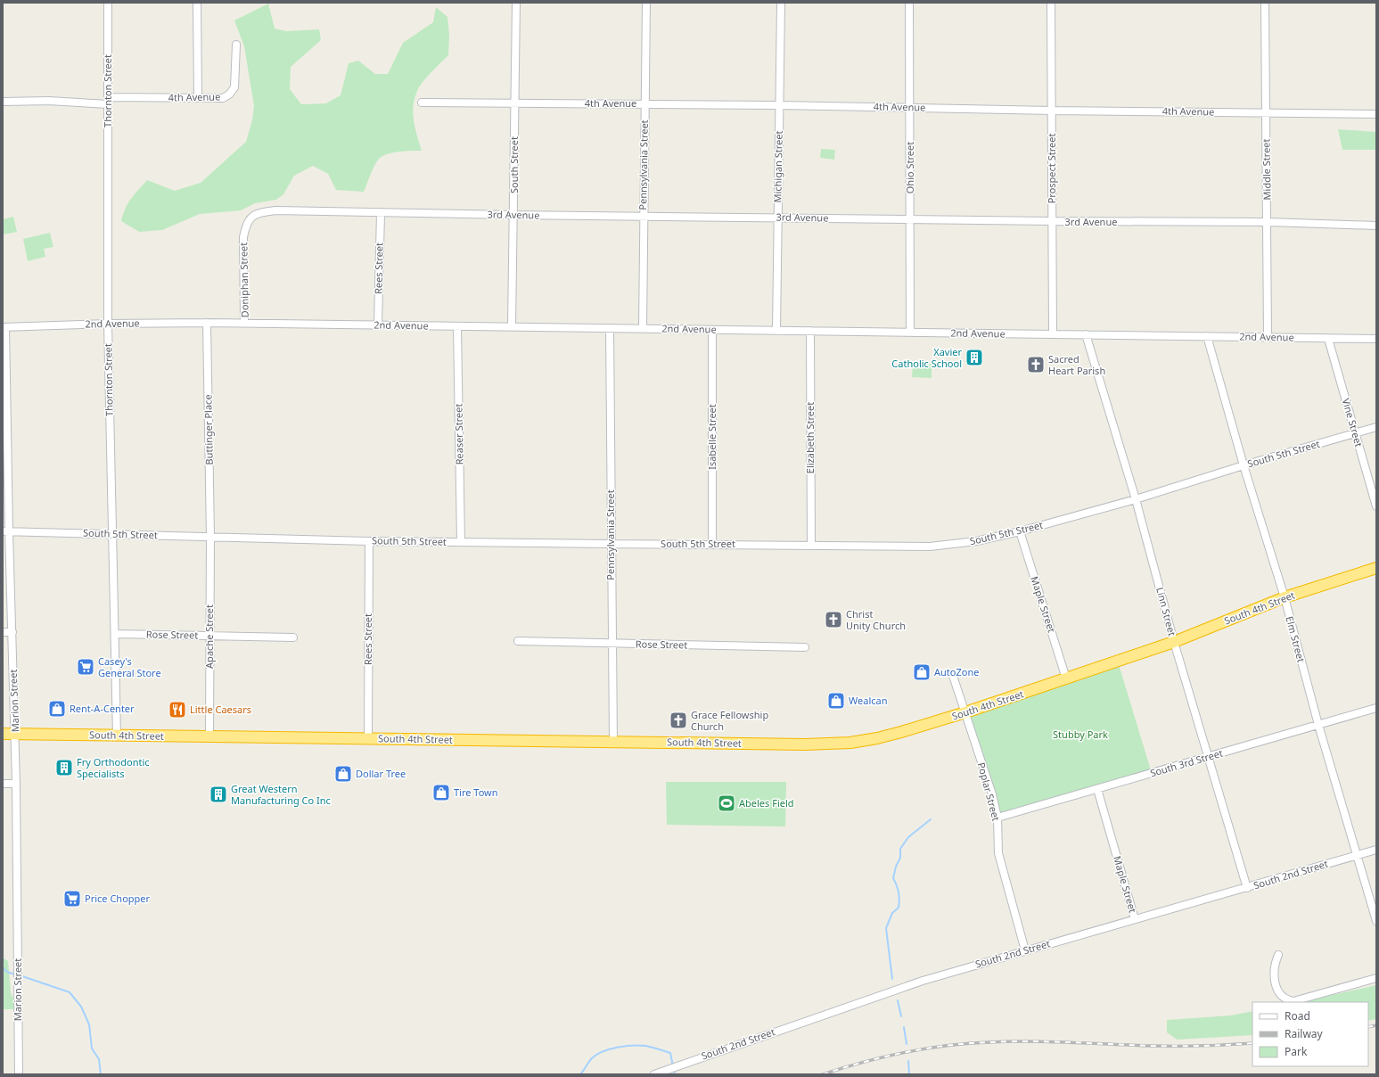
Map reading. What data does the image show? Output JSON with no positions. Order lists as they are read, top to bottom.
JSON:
{
  "streets": {
    "highway": ["South 4th Street"],
    "street": [
      "Thornton Street",
      "4th Avenue",
      "South Street",
      "Pennsylvania Street",
      "Michigan Street",
      "Ohio Street",
      "Prospect Street",
      "Middle Street",
      "3rd Avenue",
      "Rees Street",
      "Doniphan Street",
      "2nd Avenue",
      "Vine Street",
      "Buttinger Place",
      "Reaser Street",
      "Isabelle Street",
      "Elizabeth Street",
      "South 5th Street",
      "Maple Street",
      "Linn Street",
      "Rose Street",
      "Apache Street",
      "Elm Street",
      "Marion Street",
      "South 3rd Street",
      "Poplar Street",
      "South 2nd Street"
    ]
  },
  "crossings": [
    ["Thornton Street", "4th Avenue"],
    ["Thornton Street", "2nd Avenue"],
    ["Thornton Street", "South 5th Street"],
    ["Thornton Street", "South 4th Street"],
    ["Thornton Street", "Rose Street"],
    ["4th Avenue", "South Street"],
    ["4th Avenue", "Pennsylvania Street"],
    ["4th Avenue", "Michigan Street"],
    ["4th Avenue", "Ohio Street"],
    ["4th Avenue", "Prospect Street"],
    ["4th Avenue", "Middle Street"],
    ["South Street", "3rd Avenue"],
    ["South Street", "2nd Avenue"],
    ["Pennsylvania Street", "3rd Avenue"],
    ["Pennsylvania Street", "2nd Avenue"],
    ["Pennsylvania Street", "South 5th Street"],
    ["Pennsylvania Street", "South 4th Street"],
    ["Pennsylvania Street", "Rose Street"],
    ["Michigan Street", "3rd Avenue"],
    ["Michigan Street", "2nd Avenue"],
    ["Ohio Street", "3rd Avenue"],
    ["Ohio Street", "2nd Avenue"],
    ["Prospect Street", "3rd Avenue"],
    ["Prospect Street", "2nd Avenue"],
    ["Middle Street", "3rd Avenue"],
    ["Middle Street", "2nd Avenue"],
    ["3rd Avenue", "Rees Street"],
    ["3rd Avenue", "Doniphan Street"],
    ["Rees Street", "2nd Avenue"],
    ["Rees Street", "South 5th Street"],
    ["Rees Street", "South 4th Street"],
    ["Doniphan Street", "2nd Avenue"],
    ["2nd Avenue", "Vine Street"],
    ["2nd Avenue", "Buttinger Place"],
    ["2nd Avenue", "Reaser Street"],
    ["2nd Avenue", "Isabelle Street"],
    ["2nd Avenue", "Elizabeth Street"],
    ["2nd Avenue", "Linn Street"],
    ["2nd Avenue", "Elm Street"],
    ["2nd Avenue", "Marion Street"],
    ["Vine Street", "South 5th Street"],
    ["Buttinger Place", "South 5th Street"],
    ["Buttinger Place", "Apache Street"],
    ["Reaser Street", "South 5th Street"],
    ["Isabelle Street", "South 5th Street"],
    ["Elizabeth Street", "South 5th Street"],
    ["South 5th Street", "Maple Street"],
    ["South 5th Street", "Linn Street"],
    ["South 5th Street", "Apache Street"],
    ["South 5th Street", "Elm Street"],
    ["South 5th Street", "Marion Street"],
    ["Maple Street", "South 4th Street"],
    ["Maple Street", "South 3rd Street"],
    ["Maple Street", "South 2nd Street"],
    ["South 4th Street", "Linn Street"],
    ["South 4th Street", "Apache Street"],
    ["South 4th Street", "Elm Street"],
    ["South 4th Street", "Marion Street"],
    ["South 4th Street", "Poplar Street"],
    ["Linn Street", "South 3rd Street"],
    ["Linn Street", "South 2nd Street"],
    ["Rose Street", "Apache Street"],
    ["Elm Street", "South 3rd Street"],
    ["Elm Street", "South 2nd Street"],
    ["South 3rd Street", "Poplar Street"],
    ["Poplar Street", "South 2nd Street"]
  ],
  "parks": ["Stubby Park"],
  "places": {
    "building": ["Xavier Catholic School", "Fry Orthodontic Specialists", "Great Western Manufacturing Co Inc"],
    "church": ["Sacred Heart Parish", "Christ Unity Church", "Grace Fellowship Church"],
    "supermarket": ["Casey's General Store", "Price Chopper"],
    "shop": [
      "AutoZone",
      "Wealcan",
      "Rent-A-Center",
      "Dollar Tree",
      "Tire Town"
    ],
    "restaurant": ["Little Caesars"],
    "sports": ["Abeles Field"]
  },
  "legend": ["Road", "Railway", "Park"]
}
